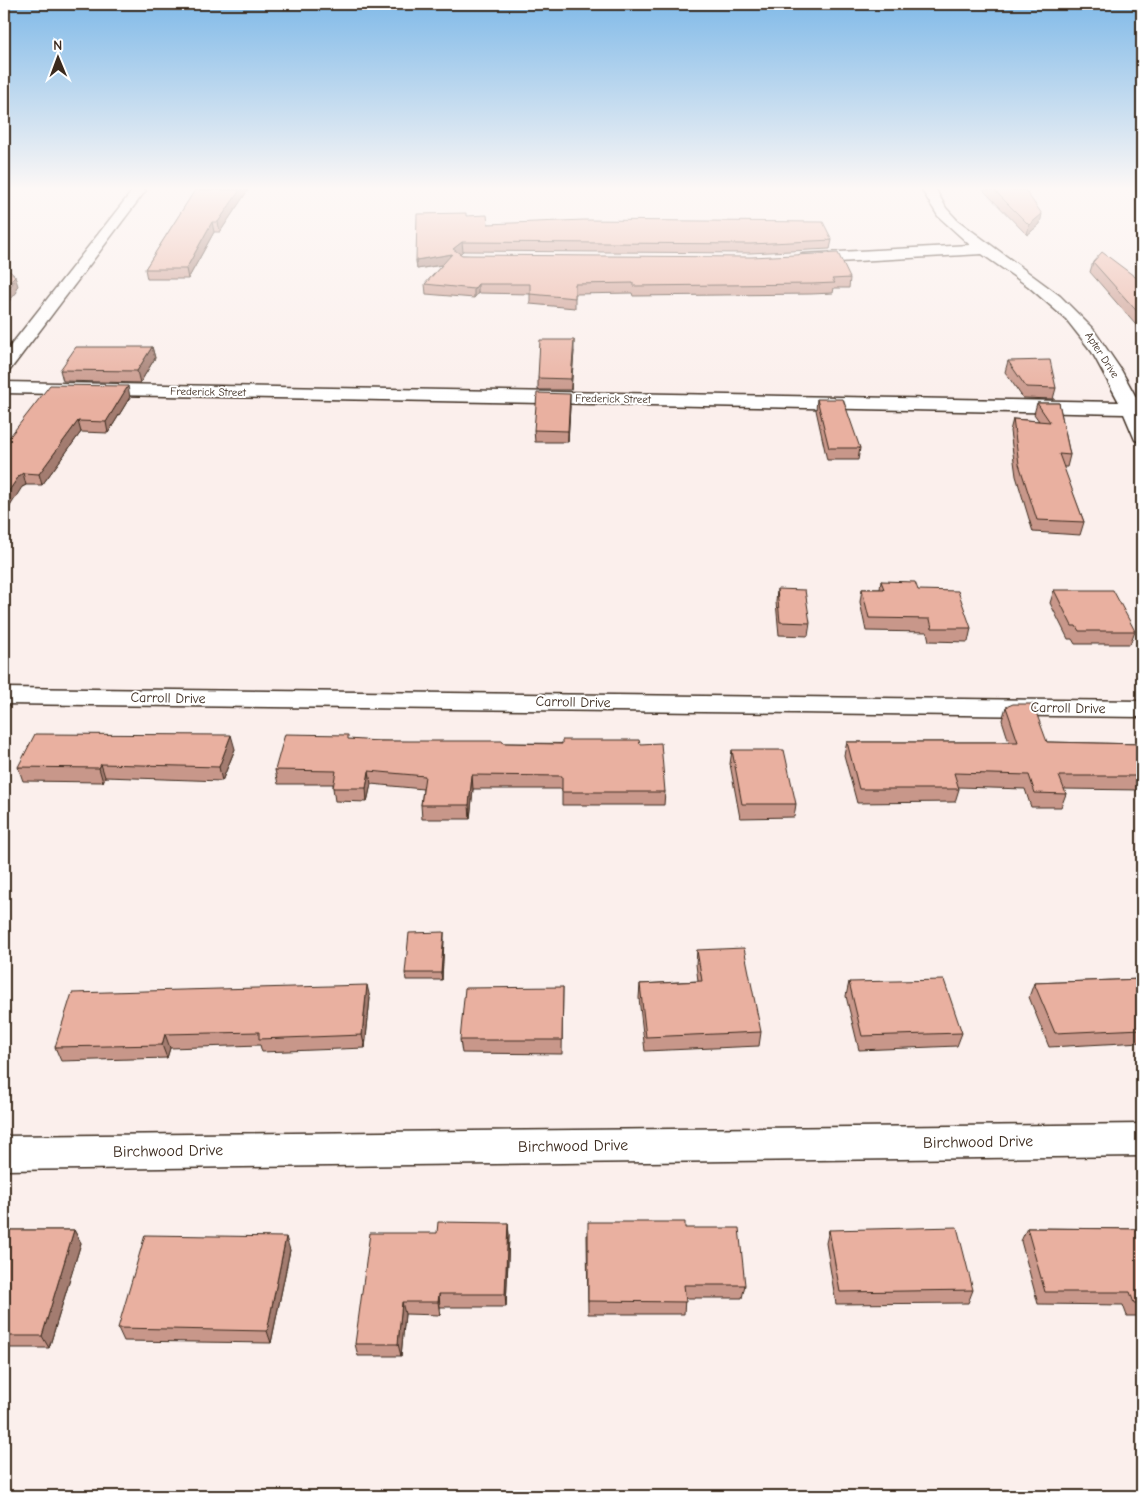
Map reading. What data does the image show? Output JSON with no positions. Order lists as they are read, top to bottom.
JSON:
{
  "streets": {
    "street": [
      "Apter Drive",
      "Frederick Street",
      "Carroll Drive",
      "Birchwood Drive"
    ]
  },
  "crossings": [
    ["Apter Drive", "Frederick Street"]
  ],
  "north": "top"
}
